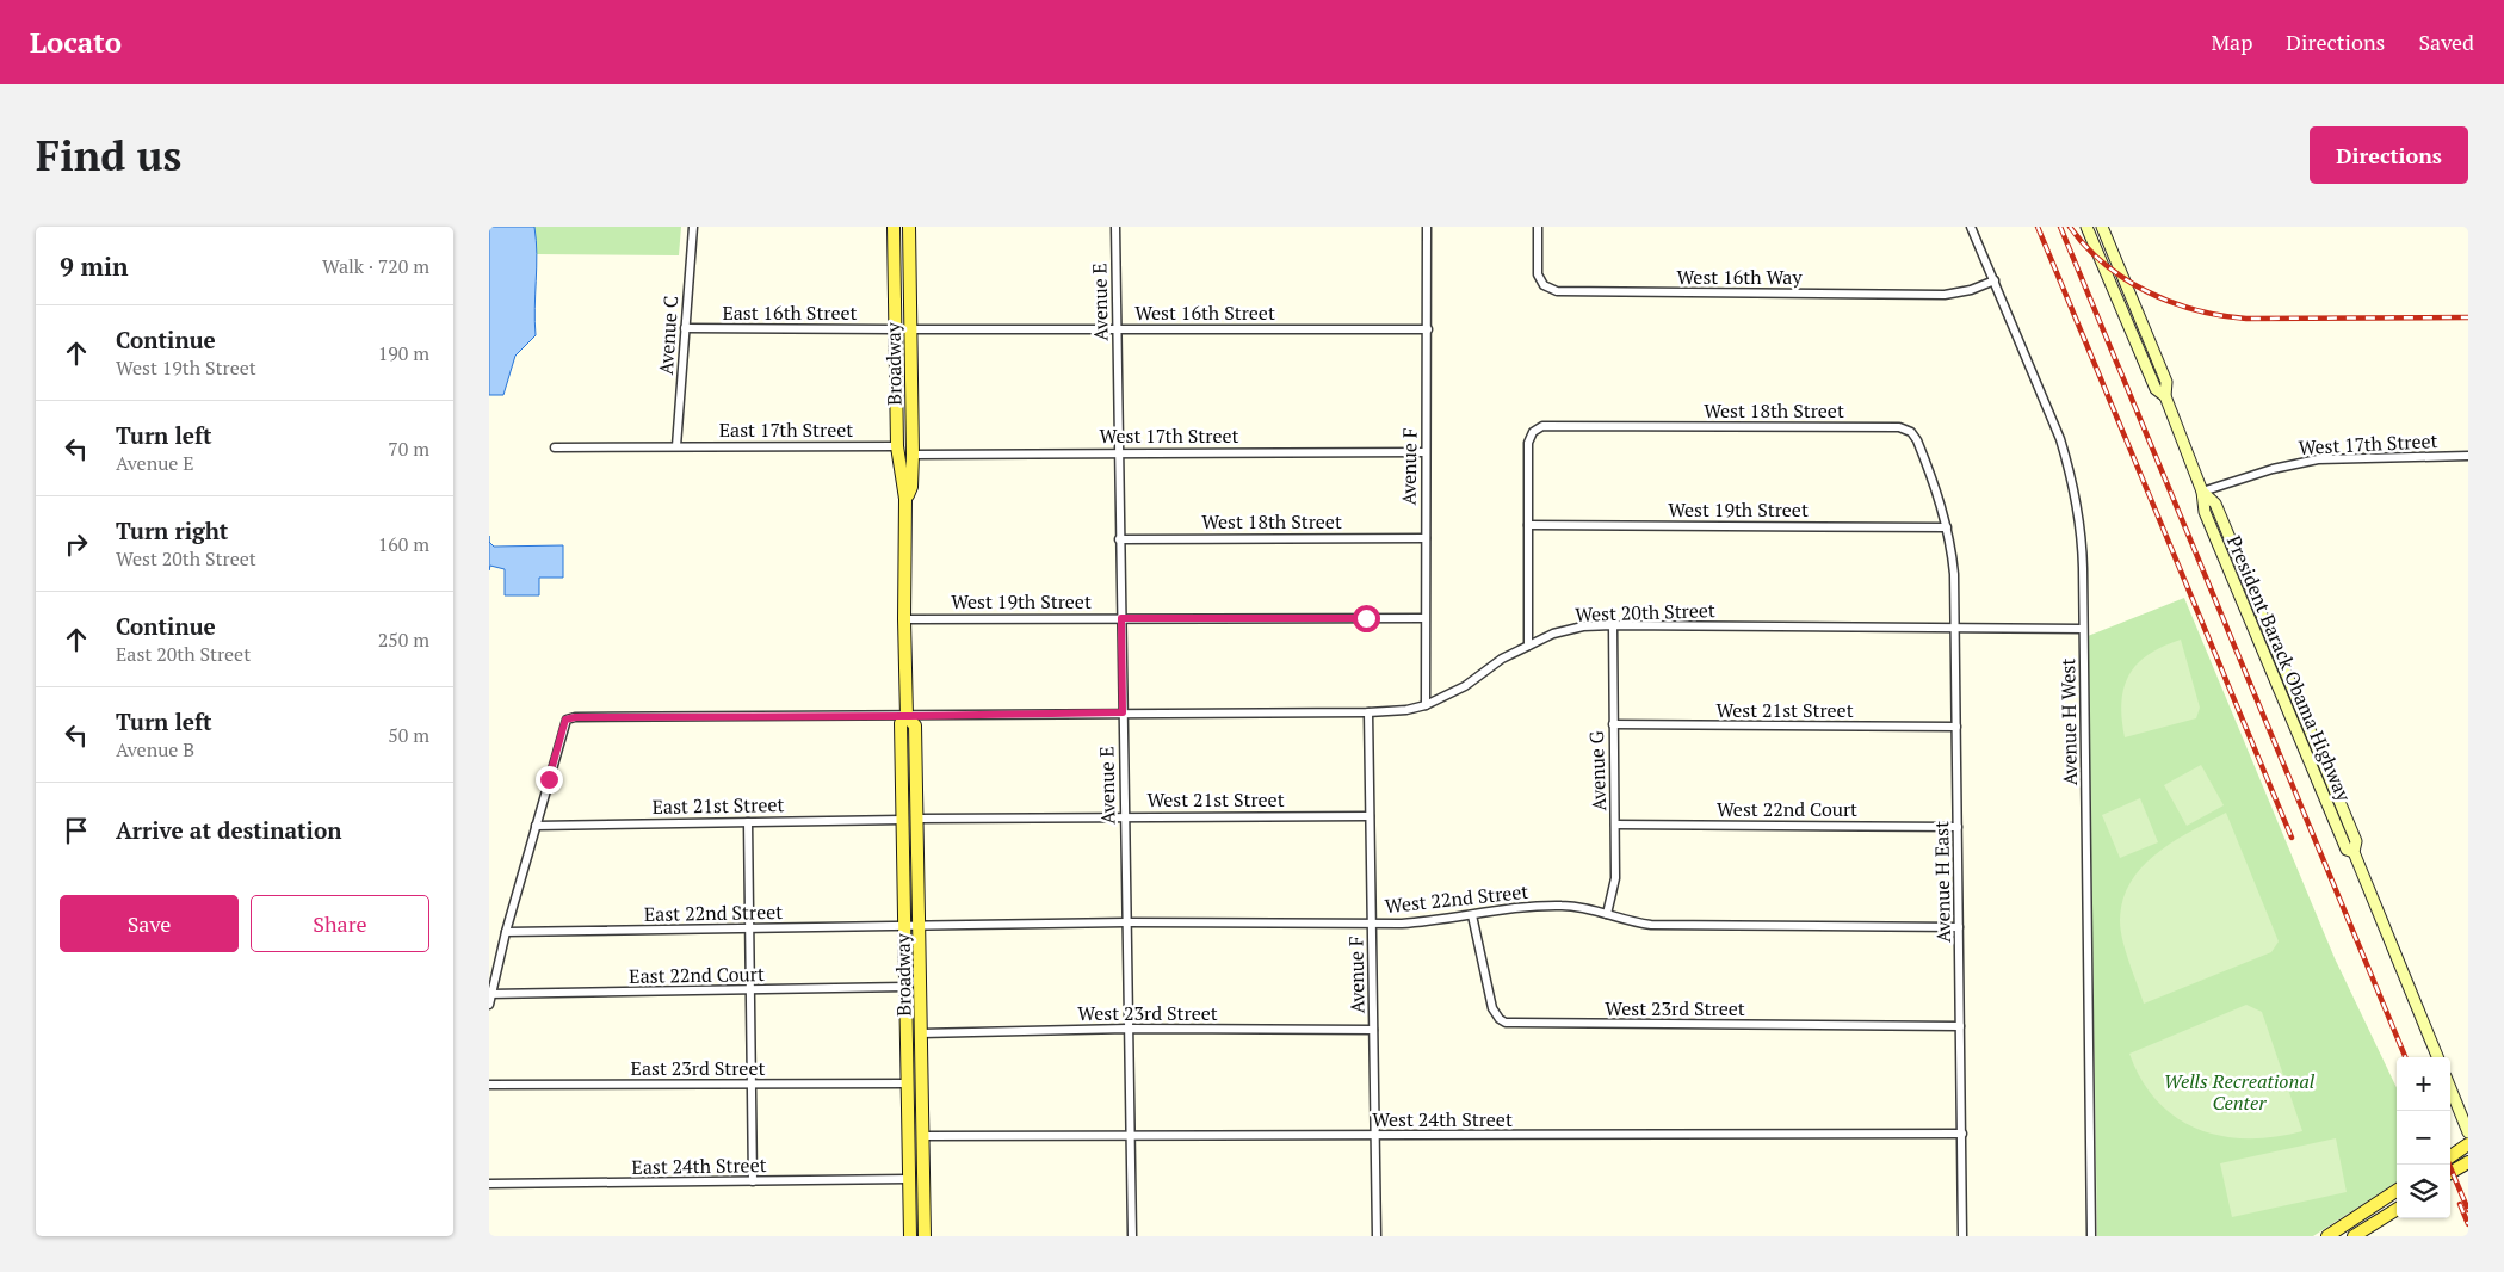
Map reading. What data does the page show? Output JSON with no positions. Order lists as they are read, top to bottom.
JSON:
{
  "streets": {
    "main road": ["Broadway", "President Barack Obama Highway"],
    "street": [
      "West 16th Way",
      "Avenue E",
      "East 16th Street",
      "West 16th Street",
      "Avenue C",
      "West 18th Street",
      "East 17th Street",
      "West 17th Street",
      "Avenue F",
      "West 19th Street",
      "West 20th Street",
      "West 21st Street",
      "Avenue H West",
      "Avenue G",
      "East 21st Street",
      "West 22nd Court",
      "Avenue H East",
      "West 22nd Street",
      "East 22nd Street",
      "East 22nd Court",
      "West 23rd Street",
      "East 23rd Street",
      "West 24th Street",
      "East 24th Street"
    ]
  },
  "crossings": [
    ["West 16th Way", "Avenue H West"],
    ["Avenue E", "West 16th Street"],
    ["Avenue E", "West 18th Street"],
    ["Avenue E", "West 17th Street"],
    ["Avenue E", "West 19th Street"],
    ["Avenue E", "West 20th Street"],
    ["Avenue E", "West 21st Street"],
    ["Avenue E", "West 22nd Street"],
    ["Avenue E", "West 23rd Street"],
    ["Avenue E", "West 24th Street"],
    ["East 16th Street", "Avenue C"],
    ["East 16th Street", "Broadway"],
    ["West 16th Street", "Broadway"],
    ["West 16th Street", "Avenue F"],
    ["Avenue C", "East 17th Street"],
    ["Broadway", "East 17th Street"],
    ["Broadway", "West 17th Street"],
    ["Broadway", "West 19th Street"],
    ["Broadway", "West 20th Street"],
    ["Broadway", "West 21st Street"],
    ["Broadway", "East 21st Street"],
    ["Broadway", "West 22nd Street"],
    ["Broadway", "East 22nd Street"],
    ["Broadway", "East 22nd Court"],
    ["Broadway", "West 23rd Street"],
    ["Broadway", "East 23rd Street"],
    ["Broadway", "West 24th Street"],
    ["Broadway", "East 24th Street"],
    ["West 18th Street", "Avenue F"],
    ["West 18th Street", "West 19th Street"],
    ["West 18th Street", "Avenue H East"],
    ["West 17th Street", "Avenue F"],
    ["West 17th Street", "President Barack Obama Highway"],
    ["Avenue F", "West 19th Street"],
    ["Avenue F", "West 20th Street"],
    ["Avenue F", "West 21st Street"],
    ["Avenue F", "West 22nd Street"],
    ["Avenue F", "West 23rd Street"],
    ["Avenue F", "West 24th Street"],
    ["West 19th Street", "Avenue H East"],
    ["West 20th Street", "Avenue H West"],
    ["West 20th Street", "Avenue G"],
    ["West 20th Street", "East 21st Street"],
    ["West 20th Street", "Avenue H East"],
    ["West 21st Street", "Avenue G"],
    ["West 21st Street", "Avenue H East"],
    ["Avenue G", "West 22nd Court"],
    ["Avenue G", "West 22nd Street"],
    ["West 22nd Court", "Avenue H East"],
    ["Avenue H East", "West 22nd Street"],
    ["Avenue H East", "West 23rd Street"],
    ["Avenue H East", "West 24th Street"],
    ["West 22nd Street", "East 22nd Street"],
    ["West 22nd Street", "West 23rd Street"]
  ],
  "parks": ["Wells Recreational Center"],
  "page": {
    "header": "Locato",
    "nav": ["Map", "Directions", "Saved"],
    "buttons": [
      "Directions",
      ["Save", "Share"]
    ],
    "title": "Find us",
    "heading": ["9 min", "Walk · 720 m"],
    "list": [
      ["Continue", "West 19th Street", "190 m"],
      ["Turn left", "Avenue E", "70 m"],
      ["Turn right", "West 20th Street", "160 m"],
      ["Continue", "East 20th Street", "250 m"],
      ["Turn left", "Avenue B", "50 m"],
      "Arrive at destination"
    ],
    "map_buttons": ["+", "−"]
  }
}
